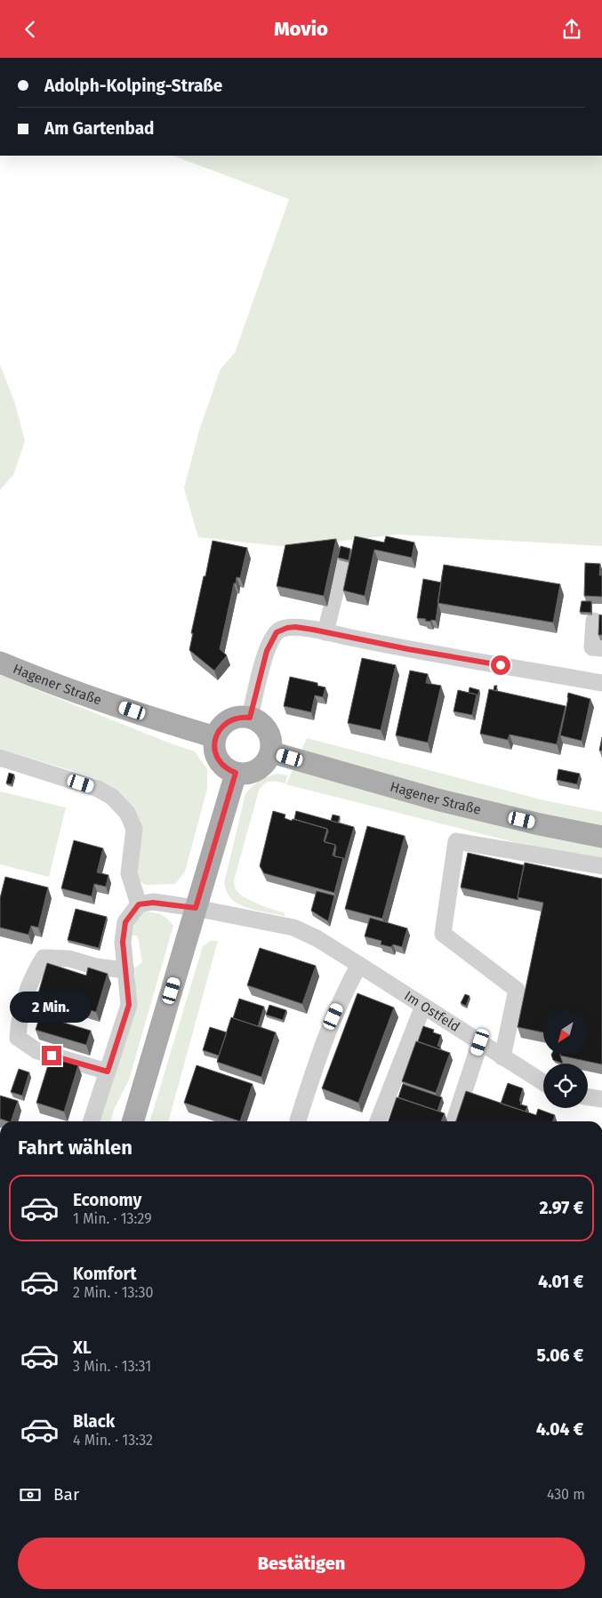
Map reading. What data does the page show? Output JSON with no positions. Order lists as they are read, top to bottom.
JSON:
{
  "streets": {
    "main road": ["Hagener Straße"],
    "street": ["Im Ostfeld"]
  },
  "north": "bottom left",
  "page": {
    "header": "Movio",
    "banner": ["Adolph-Kolping-Straße", "Am Gartenbad"],
    "bubble": "2 Min.",
    "heading": "Fahrt wählen",
    "list": [
      {
        "name": "Economy",
        "note": "1 Min. · 13:29",
        "value": "2.97 €"
      },
      {
        "name": "Komfort",
        "note": "2 Min. · 13:30",
        "value": "4.01 €"
      },
      {
        "name": "XL",
        "note": "3 Min. · 13:31",
        "value": "5.06 €"
      },
      {
        "name": "Black",
        "note": "4 Min. · 13:32",
        "value": "4.04 €"
      }
    ],
    "pay": ["Bar", "430 m"],
    "buttons": "Bestätigen"
  }
}
